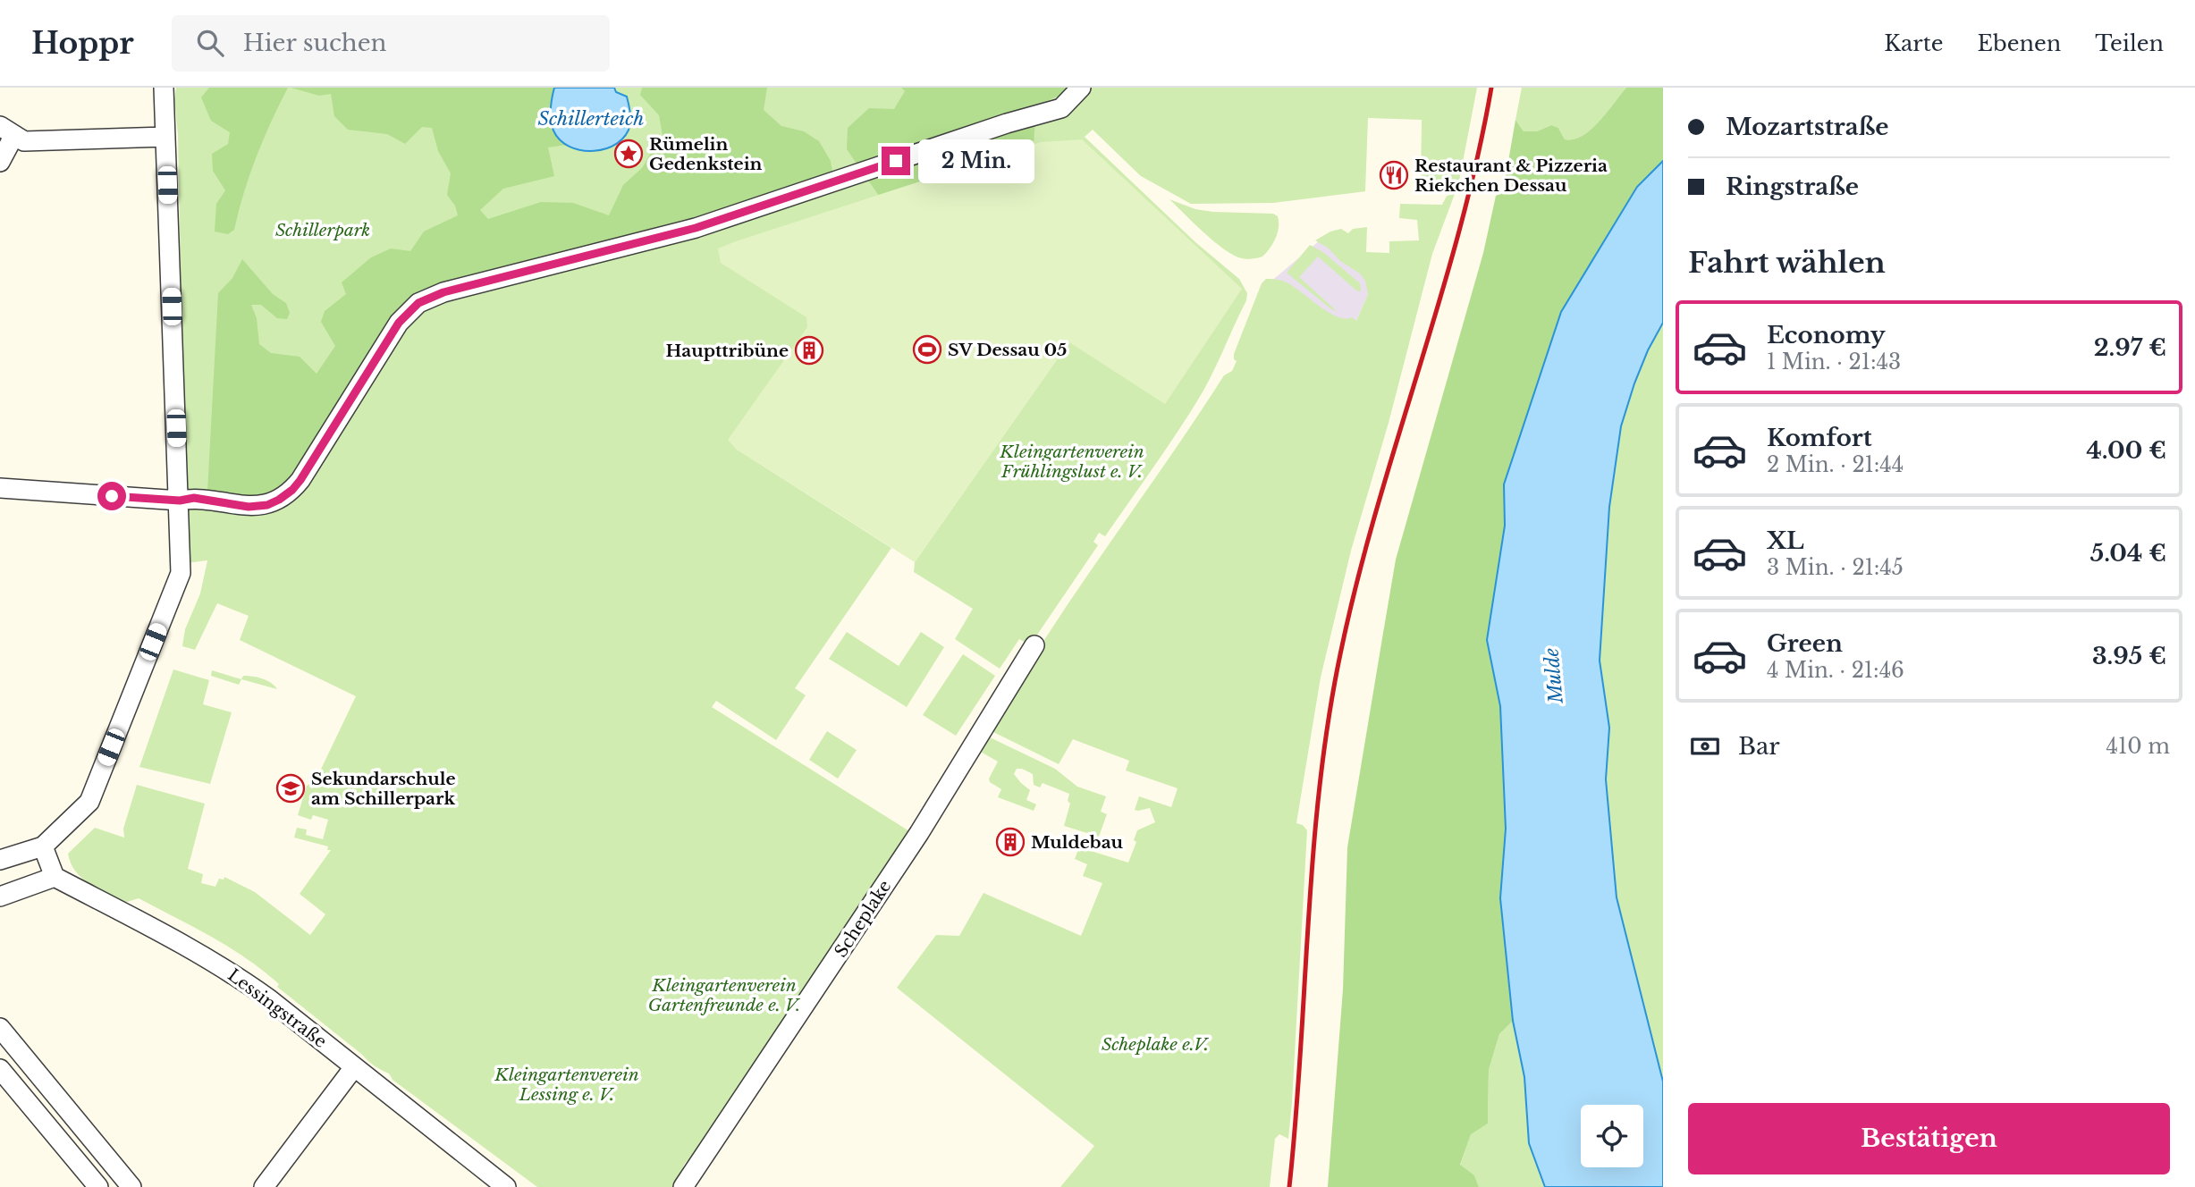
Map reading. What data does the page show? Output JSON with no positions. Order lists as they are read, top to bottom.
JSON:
{
  "streets": {
    "street": ["Scheplake", "Lessingstraße"]
  },
  "water": ["Schillerteich", "Mulde"],
  "parks": [
    "Schillerpark",
    "Kleingartenverein Frühlingslust e. V.",
    "Kleingartenverein Gartenfreunde e. V.",
    "Scheplake e.V.",
    "Kleingartenverein Lessing e. V."
  ],
  "places": {
    "place": ["Rümelin Gedenkstein"],
    "restaurant": ["Restaurant & Pizzeria Riekchen Dessau"],
    "sports": ["SV Dessau 05"],
    "building": ["Haupttribüne", "Muldebau"],
    "school or university": ["Sekundarschule am Schillerpark"]
  },
  "page": {
    "header": "Hoppr",
    "search": "Hier suchen",
    "nav": ["Karte", "Ebenen", "Teilen"],
    "banner": ["Mozartstraße", "Ringstraße"],
    "bubble": "2 Min.",
    "heading": "Fahrt wählen",
    "list": [
      {
        "name": "Economy",
        "note": "1 Min. · 21:43",
        "value": "2.97 €"
      },
      {
        "name": "Komfort",
        "note": "2 Min. · 21:44",
        "value": "4.00 €"
      },
      {
        "name": "XL",
        "note": "3 Min. · 21:45",
        "value": "5.04 €"
      },
      {
        "name": "Green",
        "note": "4 Min. · 21:46",
        "value": "3.95 €"
      }
    ],
    "pay": ["Bar", "410 m"],
    "buttons": "Bestätigen"
  }
}
